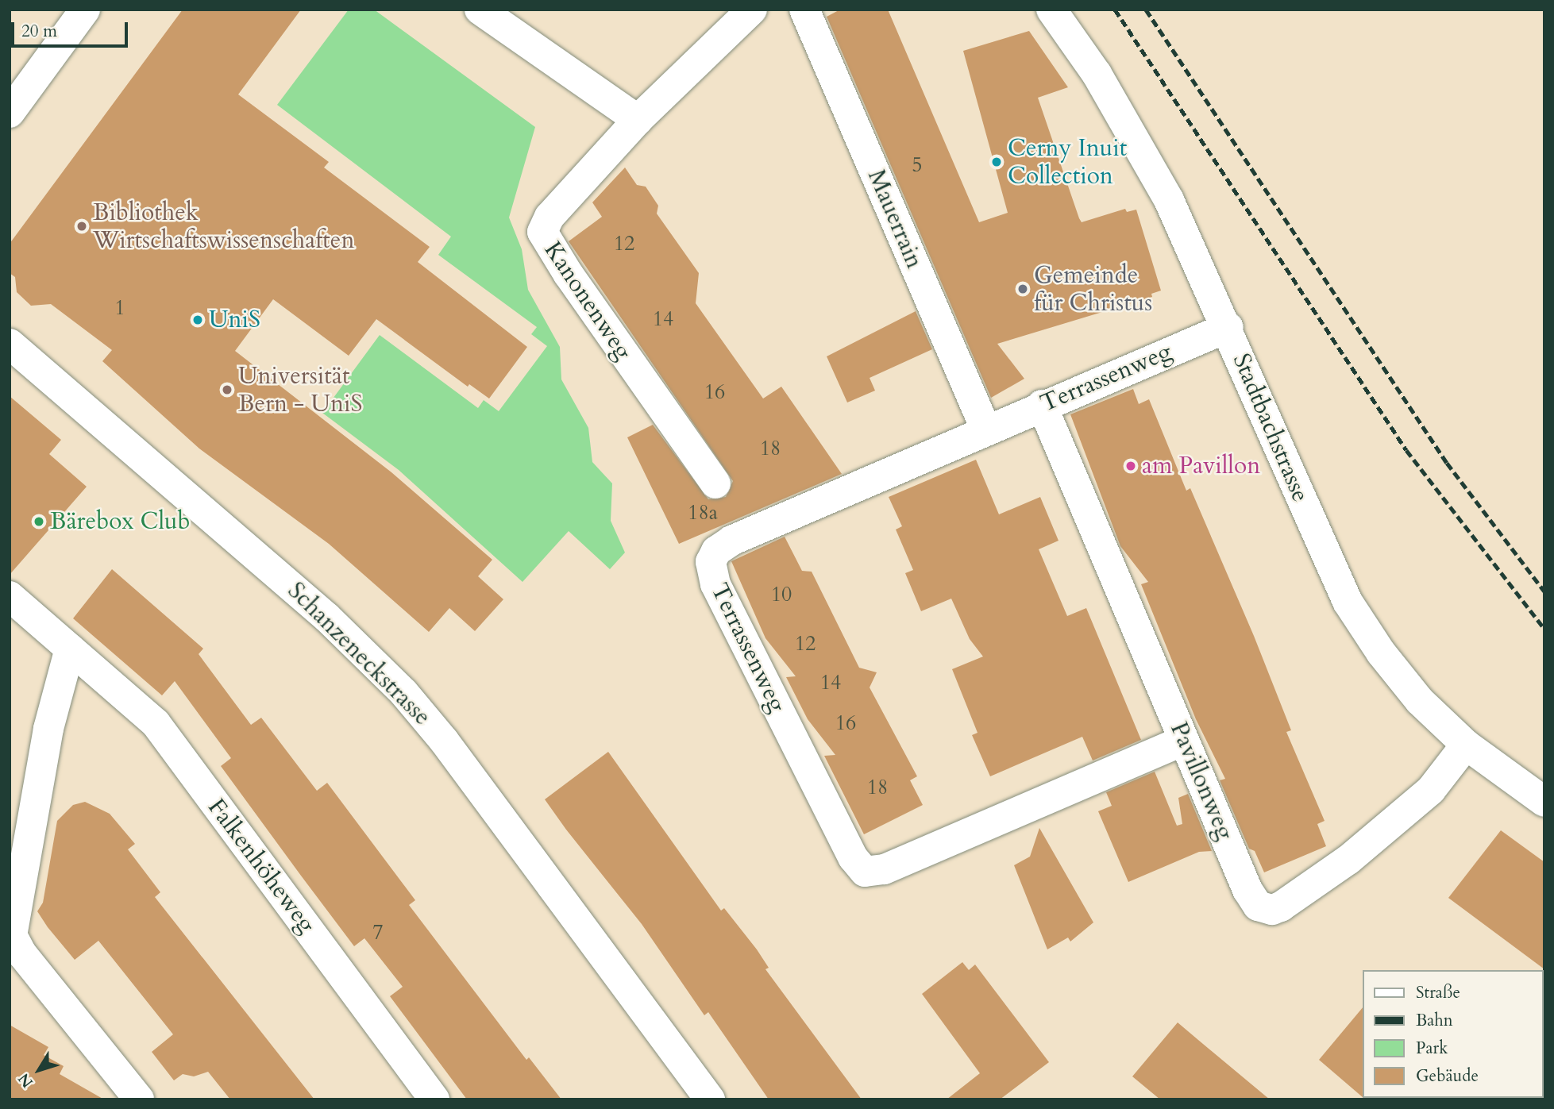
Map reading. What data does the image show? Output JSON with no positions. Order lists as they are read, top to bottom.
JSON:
{
  "streets": {
    "street": [
      "Mauerrain",
      "Kanonenweg",
      "Terrassenweg",
      "Stadtbachstrasse",
      "Schanzeneckstrasse",
      "Pavillonweg",
      "Falkenhöheweg"
    ]
  },
  "crossings": [
    ["Mauerrain", "Terrassenweg"],
    ["Terrassenweg", "Stadtbachstrasse"],
    ["Terrassenweg", "Pavillonweg"],
    ["Stadtbachstrasse", "Pavillonweg"]
  ],
  "places": [
    "Cerny Inuit Collection",
    "Bibliothek Wirtschaftswissenschaften",
    "Gemeinde für Christus",
    "UniS",
    "Universität Bern - UniS",
    "am Pavillon",
    "Bärebox Club"
  ],
  "house_numbers": [
    "5",
    "12",
    "1",
    "14",
    "16",
    "18",
    "18a",
    "10",
    "12",
    "14",
    "16",
    "18",
    "7"
  ],
  "legend": [
    "Straße",
    "Bahn",
    "Park",
    "Gebäude"
  ],
  "scale_bar": "20 m",
  "north": "bottom left"
}
